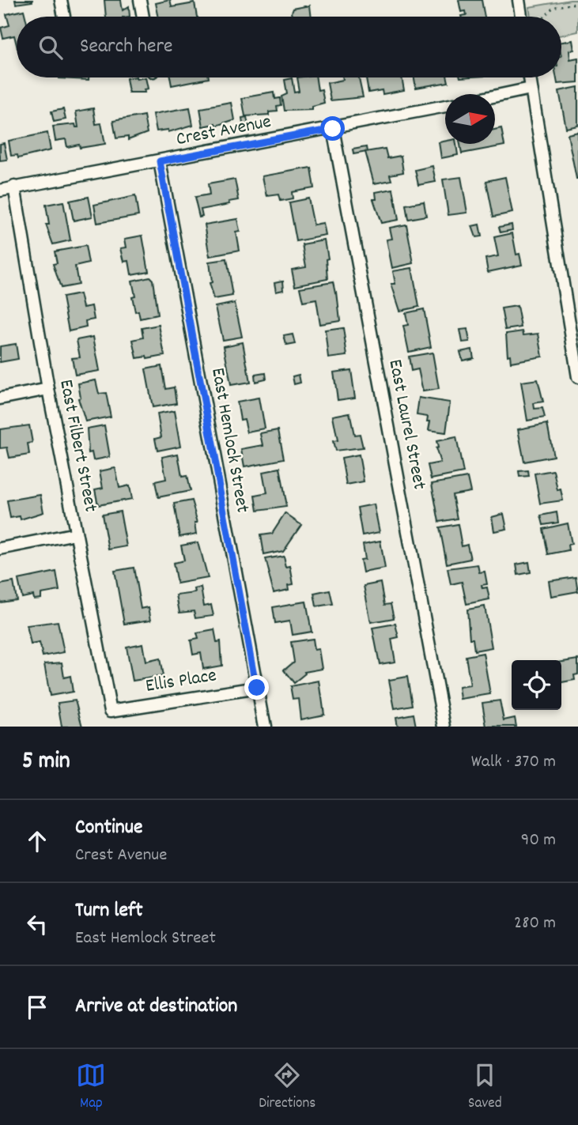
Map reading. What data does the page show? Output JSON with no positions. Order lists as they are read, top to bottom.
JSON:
{
  "streets": {
    "street": [
      "Crest Avenue",
      "East Laurel Street",
      "East Hemlock Street",
      "East Filbert Street",
      "Ellis Place"
    ]
  },
  "crossings": [
    ["Crest Avenue", "East Laurel Street"],
    ["Crest Avenue", "East Hemlock Street"],
    ["Crest Avenue", "East Filbert Street"],
    ["East Hemlock Street", "Ellis Place"],
    ["East Filbert Street", "Ellis Place"]
  ],
  "north": "right",
  "page": {
    "search": "Search here",
    "heading": ["5 min", "Walk · 370 m"],
    "list": [
      ["Continue", "Crest Avenue", "90 m"],
      ["Turn left", "East Hemlock Street", "280 m"],
      "Arrive at destination"
    ],
    "nav": ["Map", "Directions", "Saved"]
  }
}
